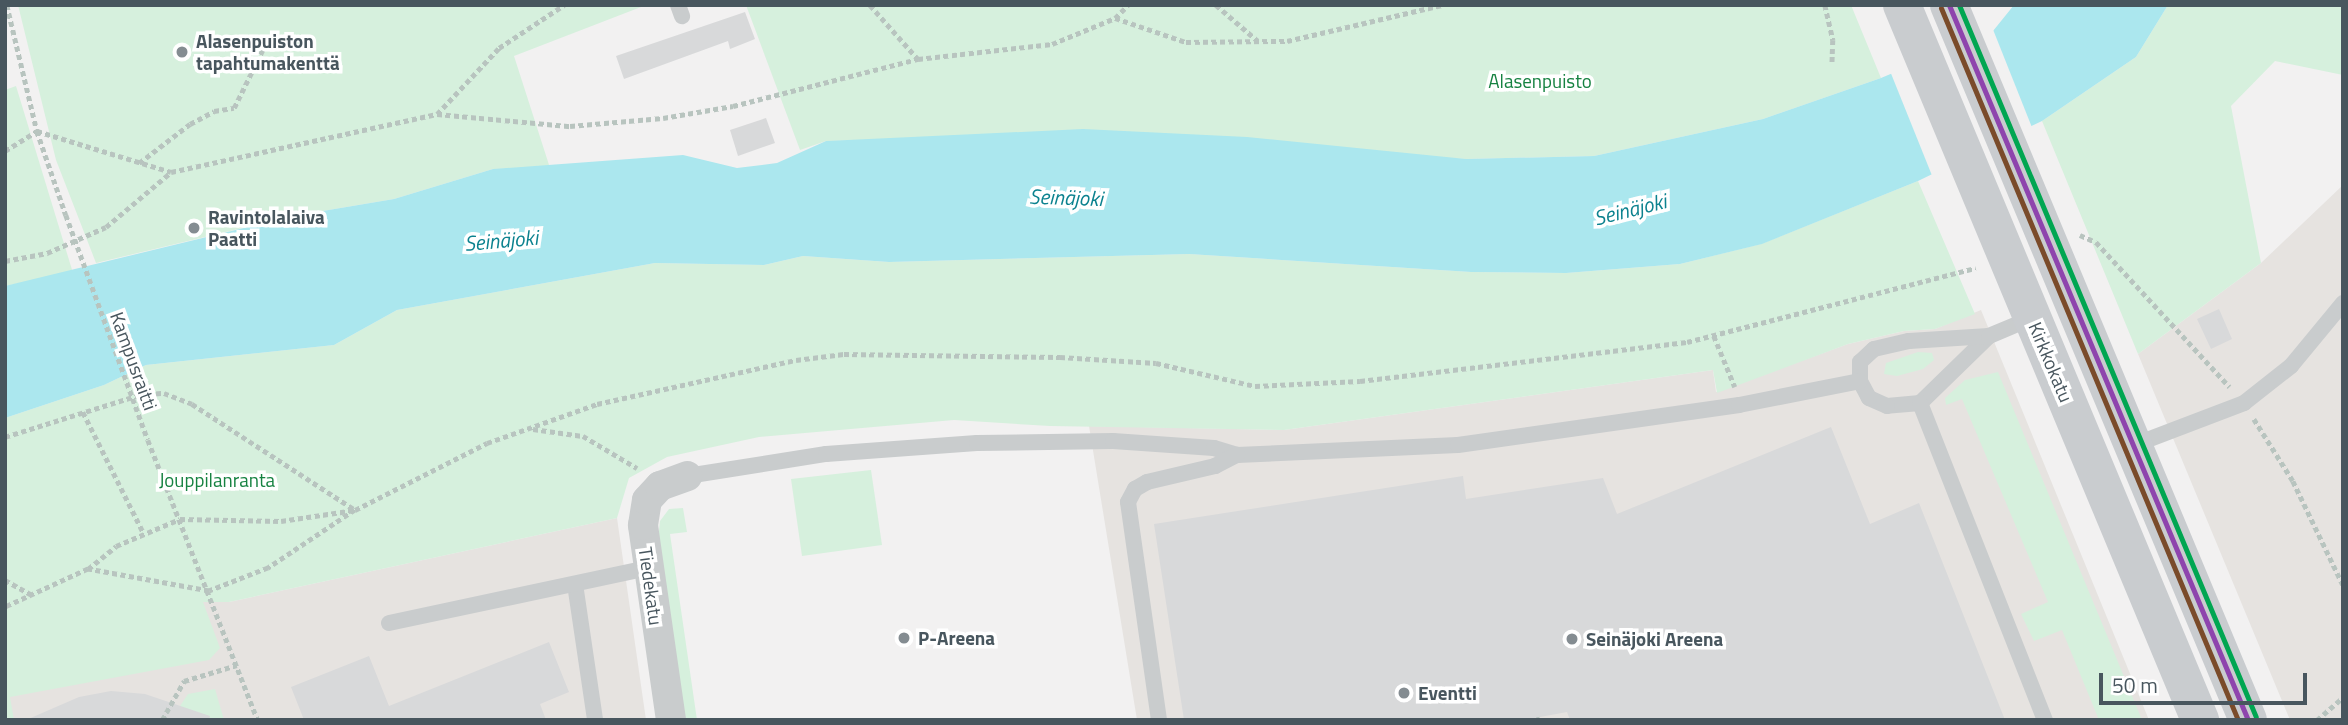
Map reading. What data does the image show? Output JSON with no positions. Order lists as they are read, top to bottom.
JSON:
{
  "streets": {
    "main road": ["Kirkkokatu"],
    "street": ["Tiedekatu"],
    "path": ["Kampusraitti"]
  },
  "water": ["Seinäjoki"],
  "parks": ["Alasenpuisto", "Jouppilanranta"],
  "places": [
    "Alasenpuiston tapahtumakenttä",
    "Ravintolalaiva Paatti",
    "P-Areena",
    "Seinäjoki Areena",
    "Eventti"
  ],
  "scale_bar": "50 m"
}
